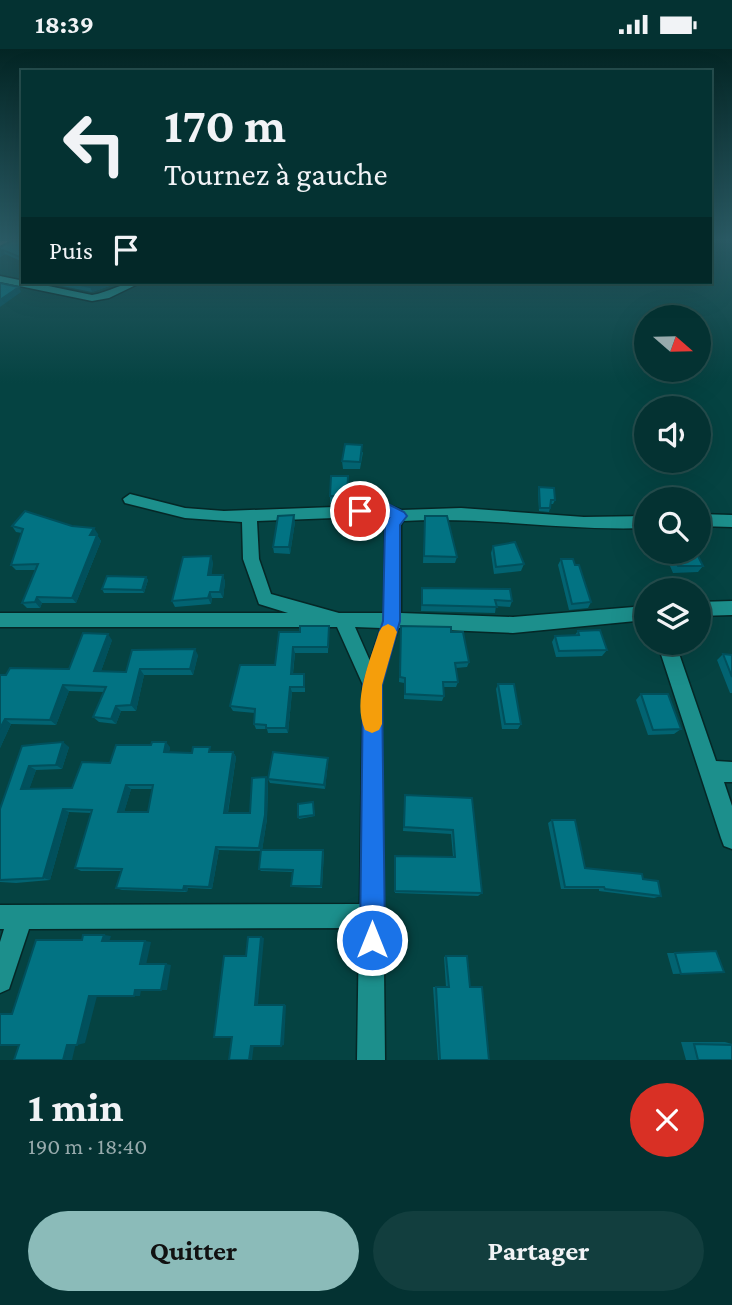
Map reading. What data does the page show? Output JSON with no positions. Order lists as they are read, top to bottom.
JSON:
{
  "north": "right",
  "page": {
    "status": "18:39",
    "turn": ["170 m", "Tournez à gauche"],
    "then": "Puis",
    "heading": ["1 min", "190 m · 18:40"],
    "buttons": ["Quitter", "Partager"]
  }
}
